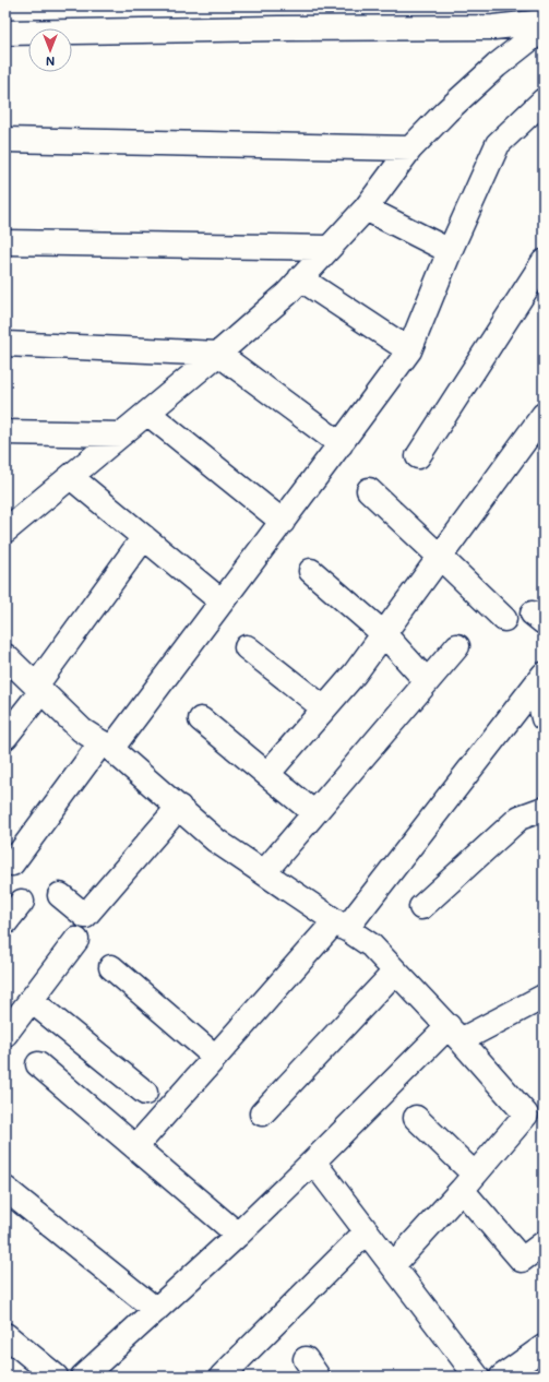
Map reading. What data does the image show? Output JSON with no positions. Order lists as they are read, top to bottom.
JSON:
{
  "north": "bottom"
}
